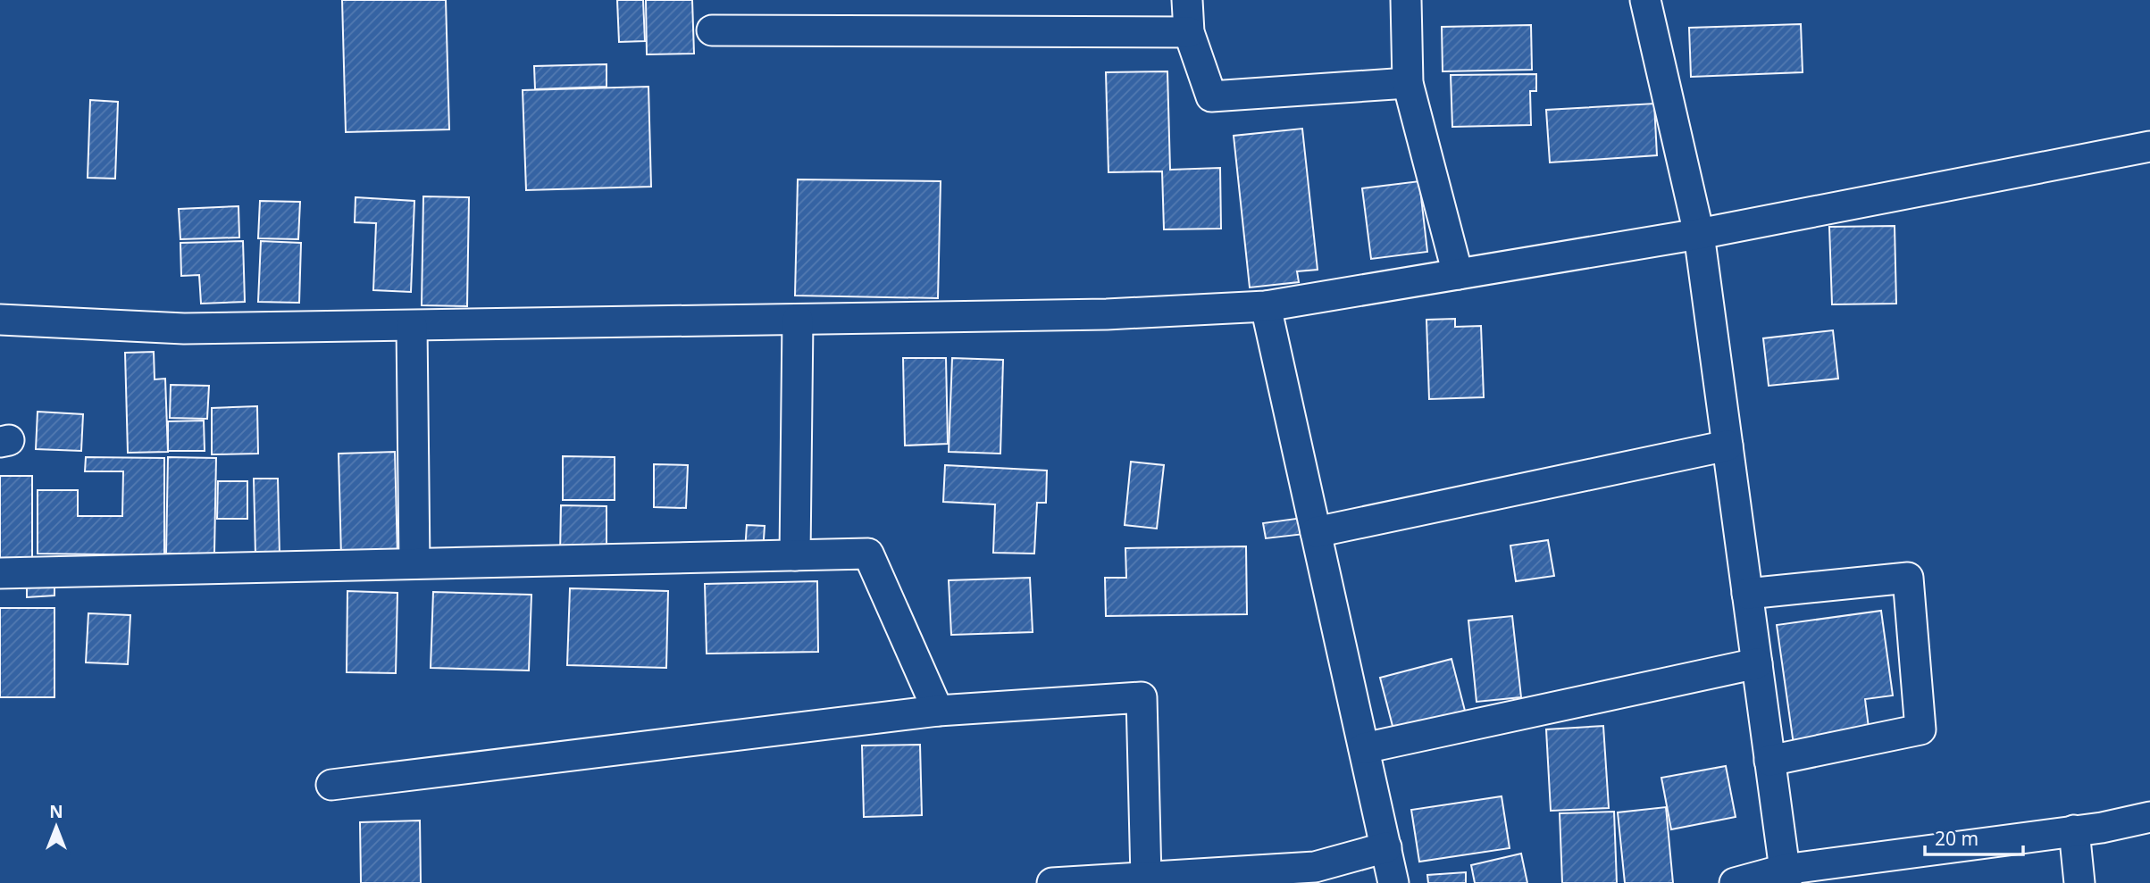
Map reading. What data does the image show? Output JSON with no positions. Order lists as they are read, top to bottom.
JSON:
{
  "scale_bar": "20 m",
  "north": "top"
}
